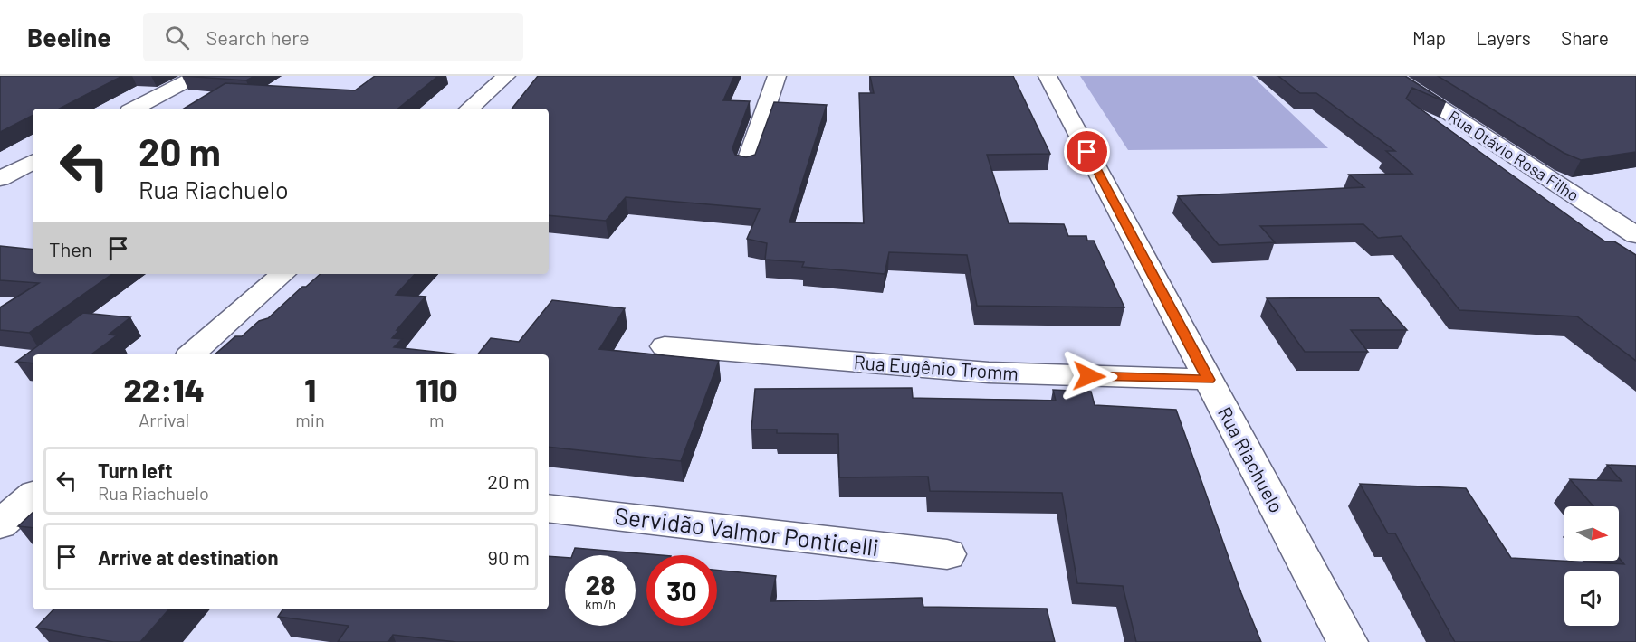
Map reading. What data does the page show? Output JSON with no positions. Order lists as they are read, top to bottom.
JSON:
{
  "streets": {
    "street": [
      "Rua Otávio Rosa Filho",
      "Rua Eugênio Tromm",
      "Rua Riachuelo",
      "Servidão Valmor Ponticelli"
    ]
  },
  "crossings": [
    ["Rua Eugênio Tromm", "Rua Riachuelo"]
  ],
  "north": "right",
  "page": {
    "header": "Beeline",
    "search": "Search here",
    "nav": ["Map", "Layers", "Share"],
    "turn": ["20 m", "Rua Riachuelo"],
    "then": "Then",
    "eta": [
      "22:14",
      "Arrival",
      "1",
      "min",
      "110",
      "m"
    ],
    "list": [
      {
        "name": "Turn left",
        "note": "Rua Riachuelo",
        "value": "20 m"
      },
      {
        "name": "Arrive at destination",
        "value": "90 m"
      }
    ],
    "speed": "28 km/h",
    "limit": "30"
  }
}
